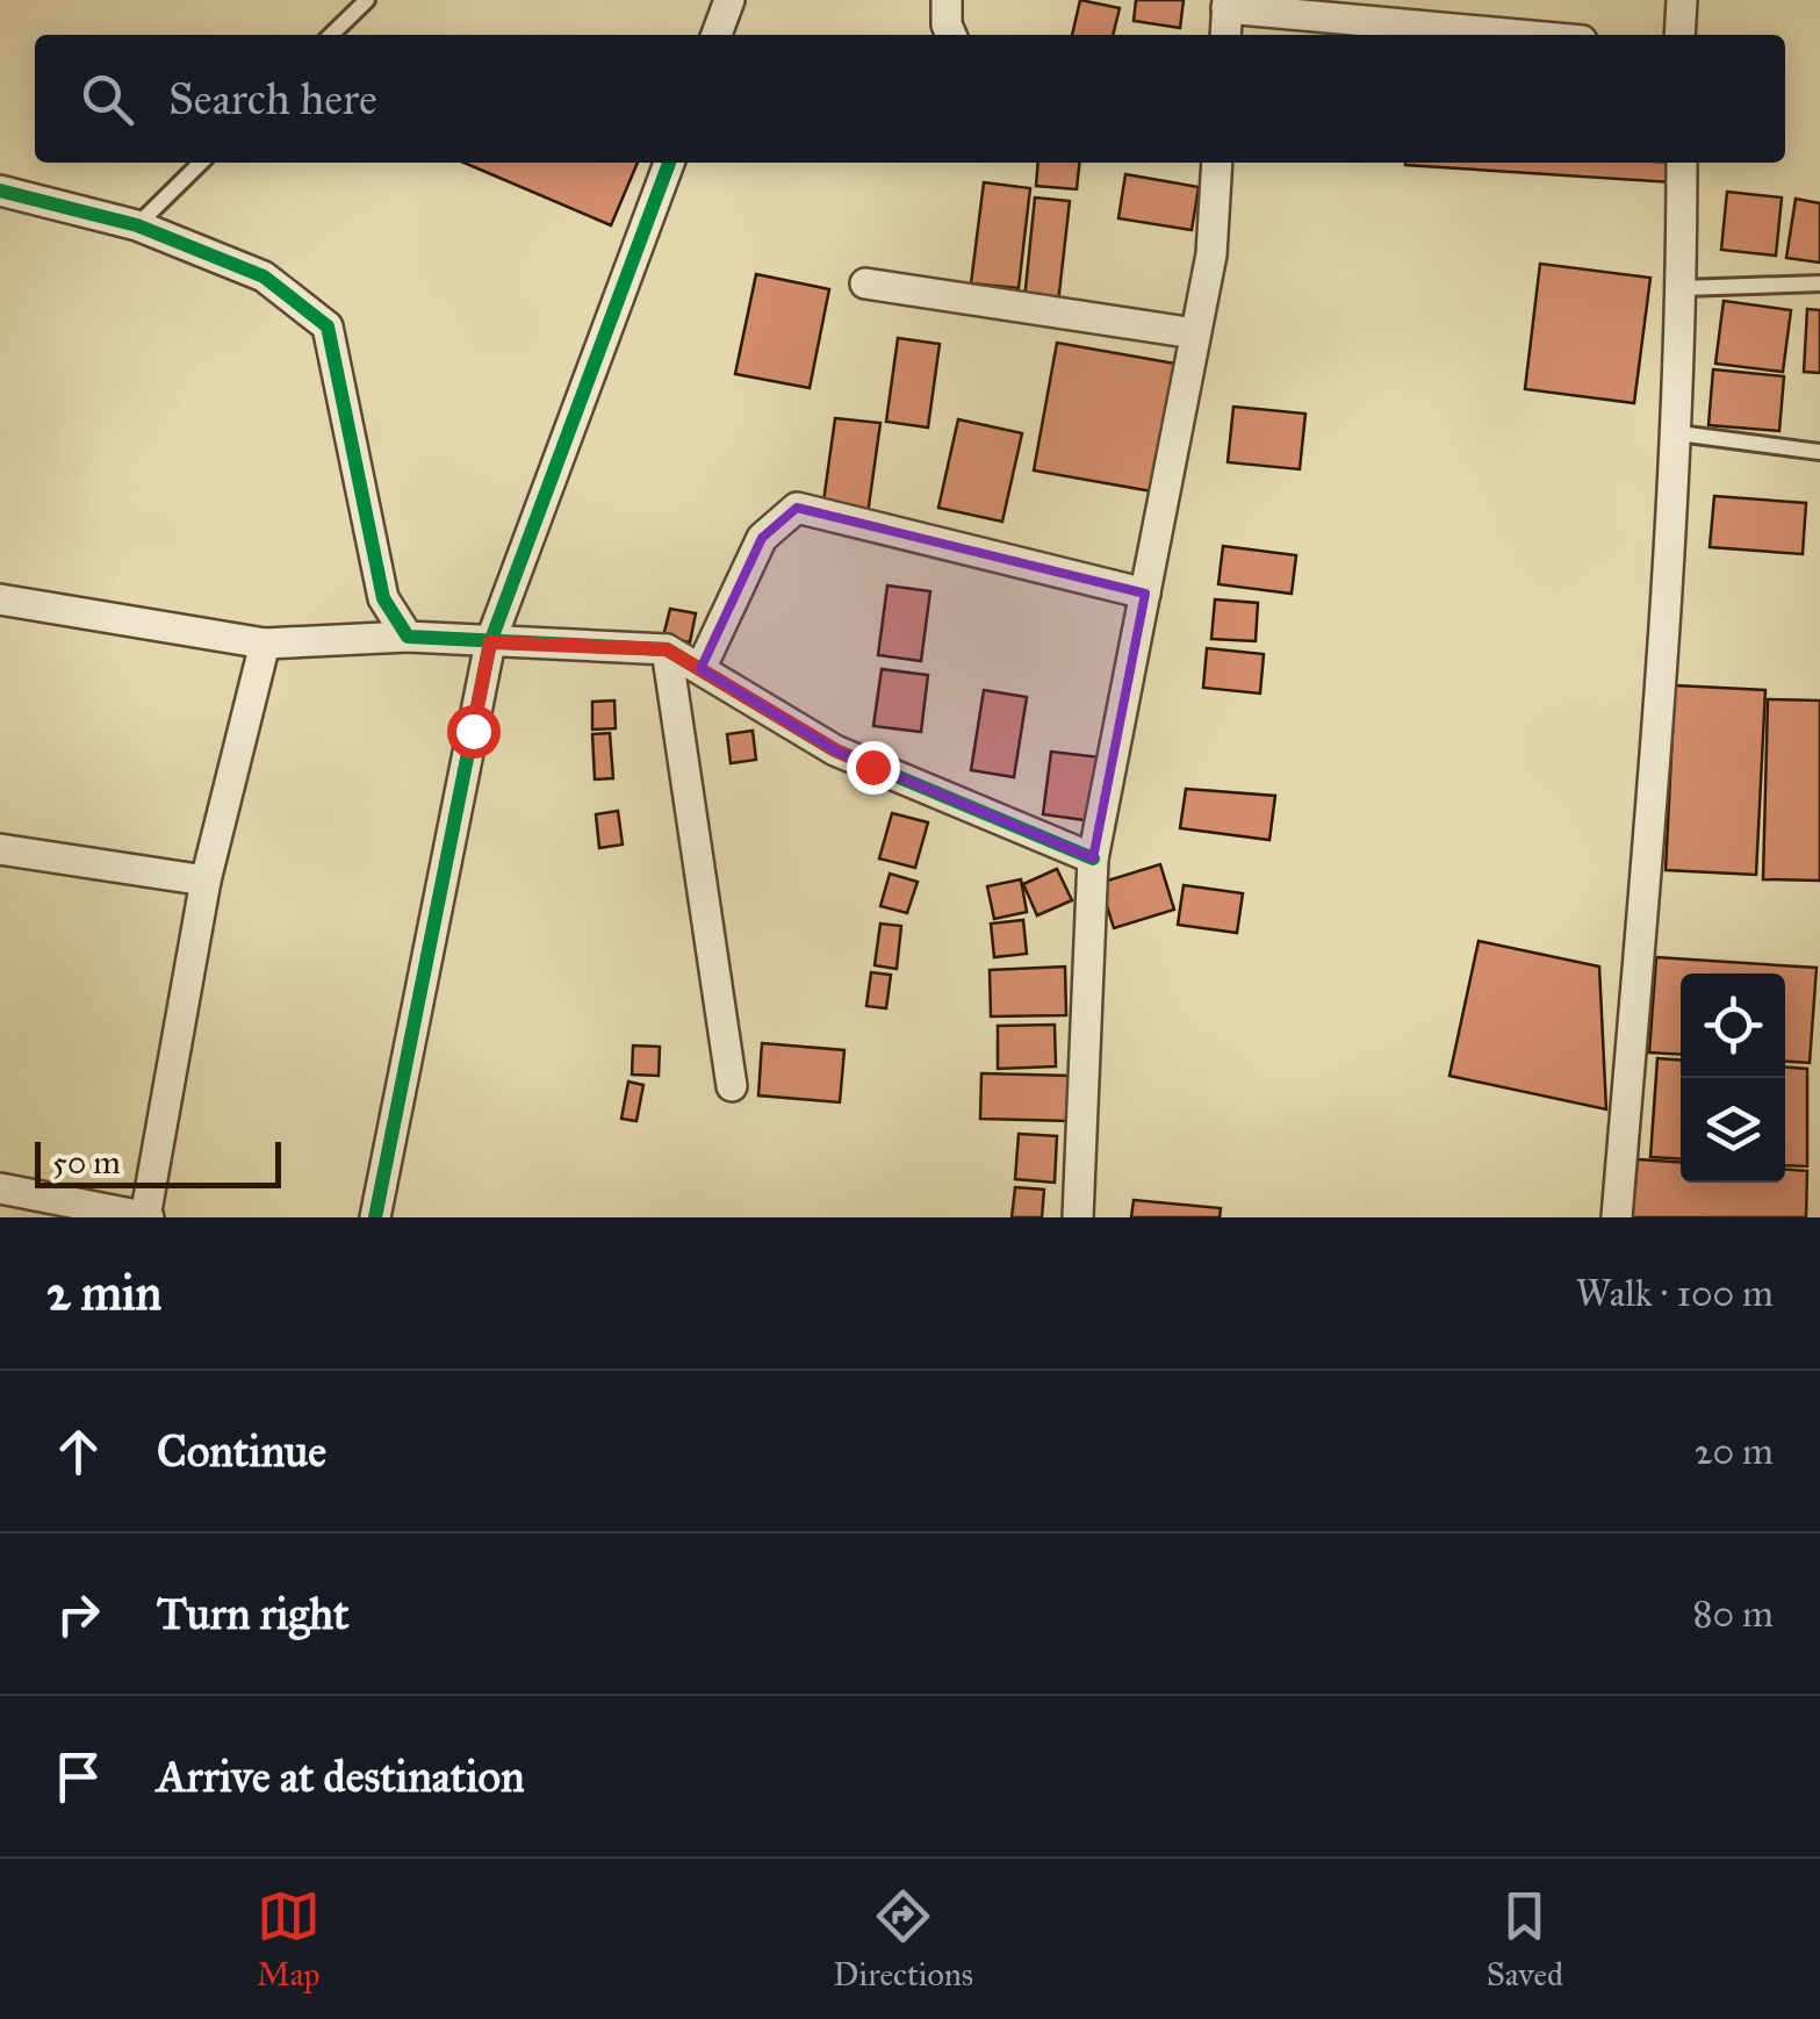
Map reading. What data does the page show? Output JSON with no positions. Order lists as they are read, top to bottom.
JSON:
{
  "scale_bar": "50 m",
  "page": {
    "search": "Search here",
    "scale": "50 m",
    "heading": ["2 min", "Walk · 100 m"],
    "list": [
      ["Continue", "20 m"],
      ["Turn right", "80 m"],
      "Arrive at destination"
    ],
    "nav": ["Map", "Directions", "Saved"]
  }
}
